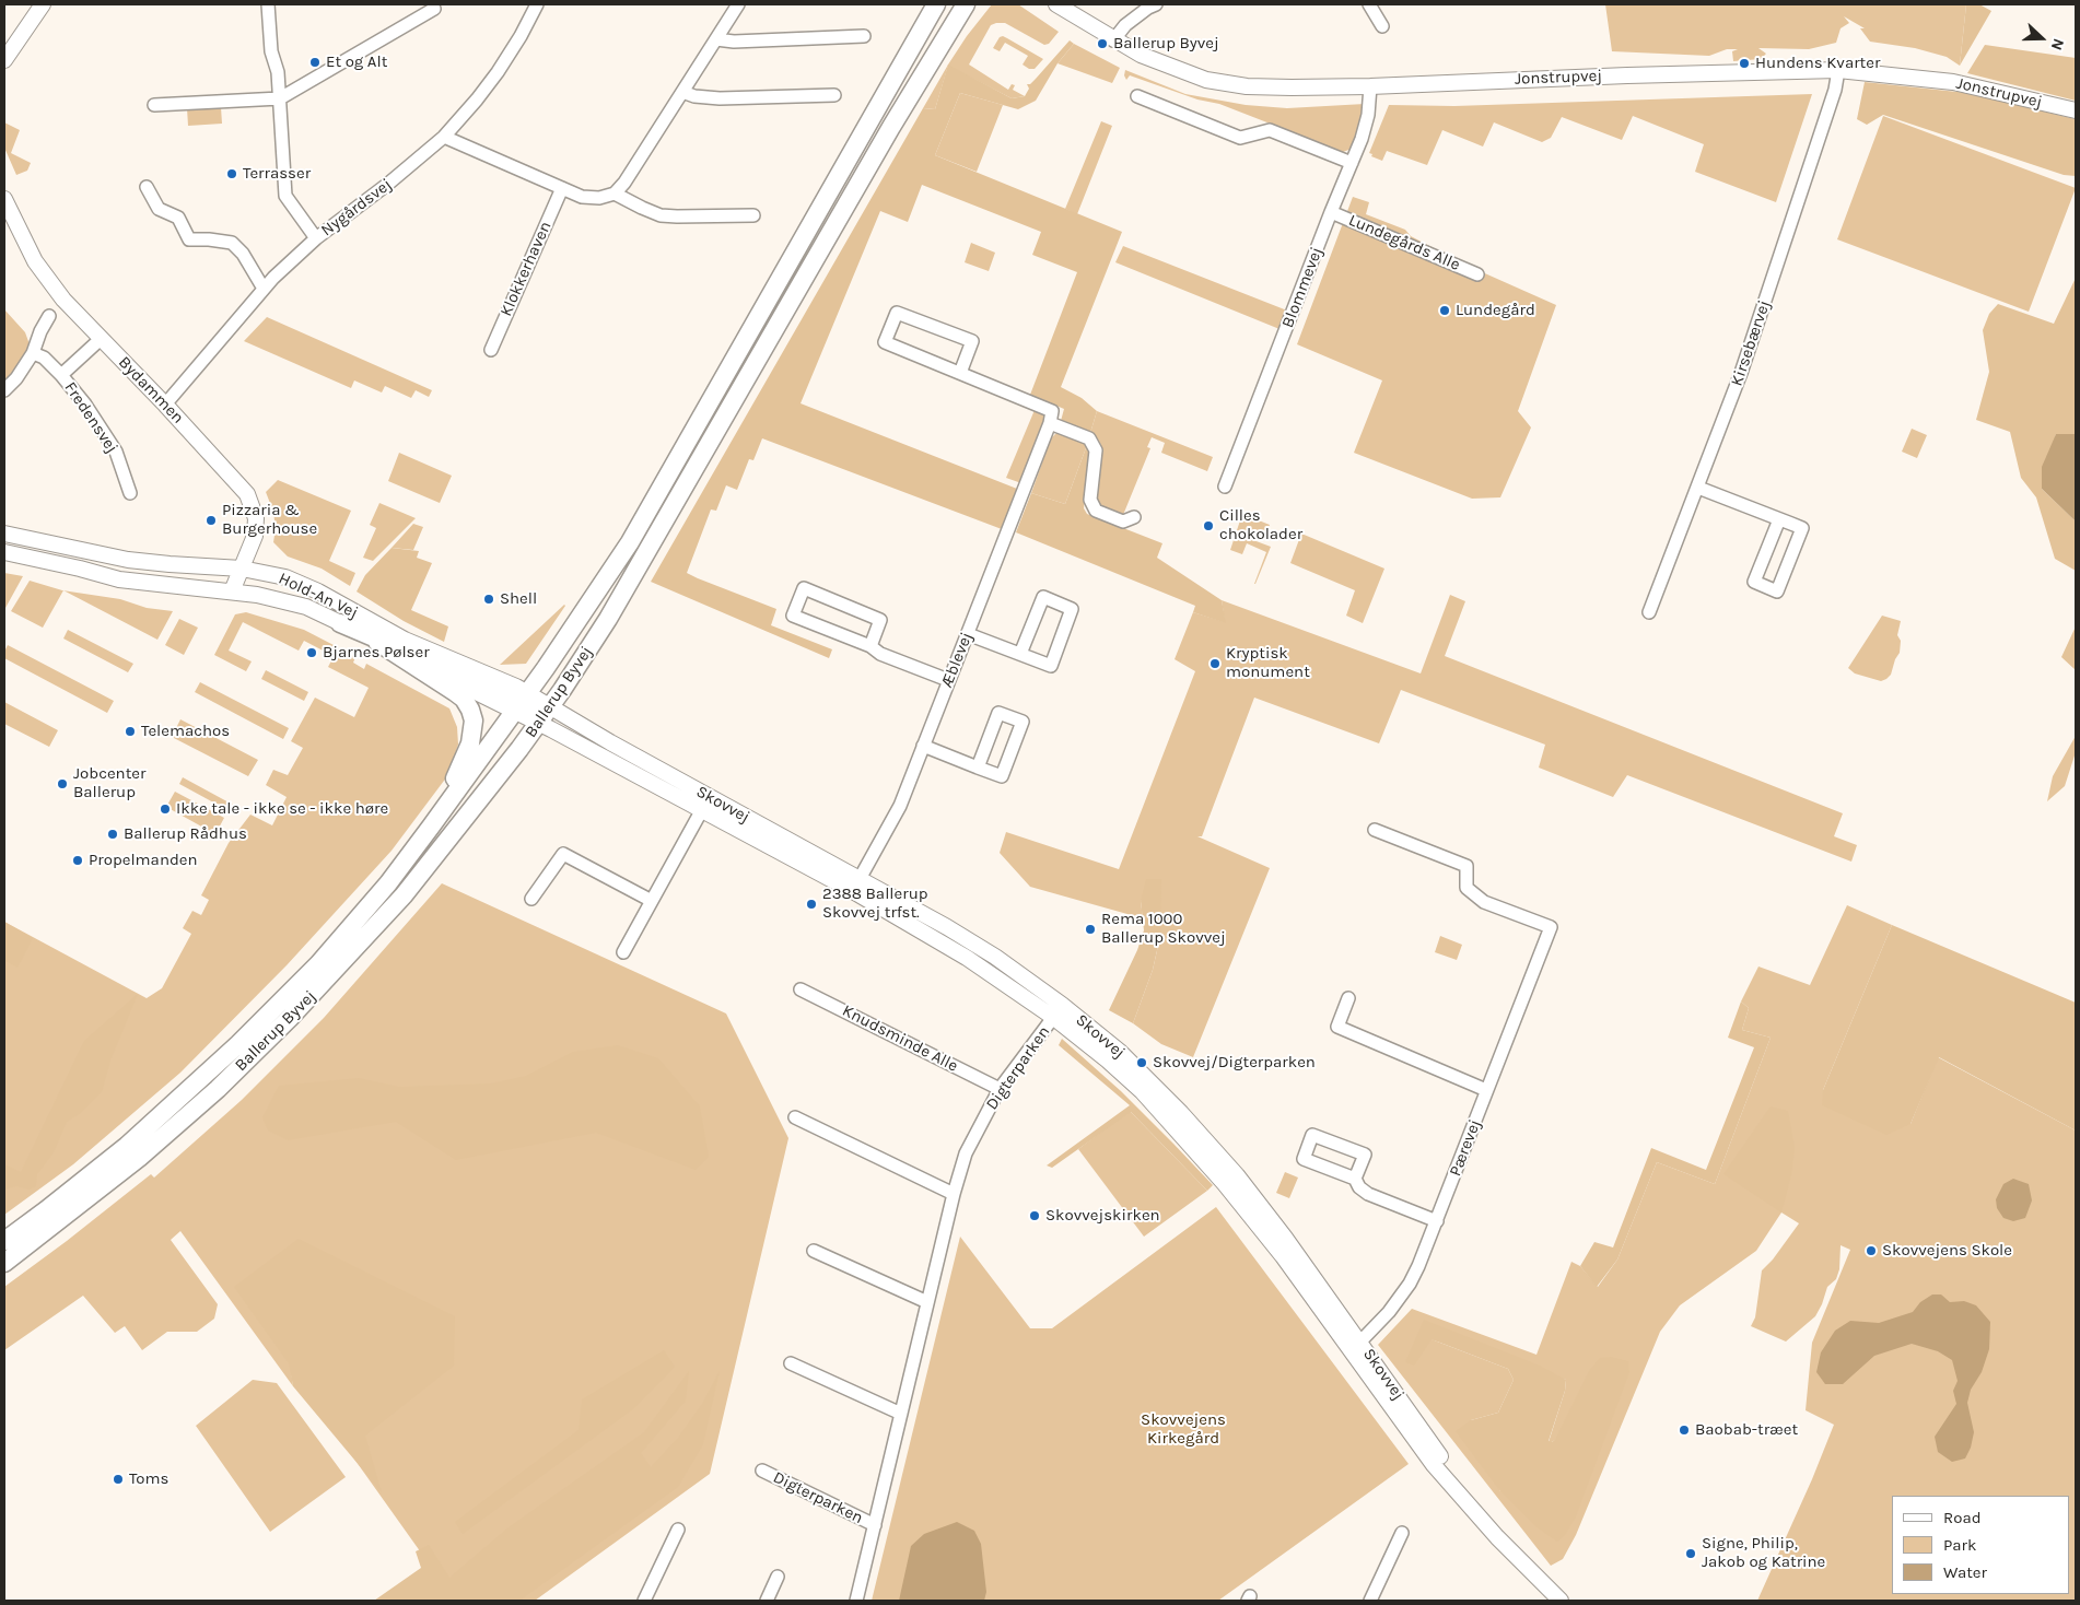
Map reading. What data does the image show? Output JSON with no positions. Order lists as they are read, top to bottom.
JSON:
{
  "streets": {
    "main road": ["Ballerup Byvej"],
    "street": [
      "Jonstrupvej",
      "Nygårdsvej",
      "Lundegårds Alle",
      "Klokkerhaven",
      "Blommevej",
      "Kirsebærvej",
      "Bydammen",
      "Fredensvej",
      "Hold-An Vej",
      "Æblevej",
      "Skovvej",
      "Knudsminde Alle",
      "Digterparken",
      "Pærevej"
    ]
  },
  "crossings": [
    ["Jonstrupvej", "Blommevej"],
    ["Jonstrupvej", "Kirsebærvej"],
    ["Nygårdsvej", "Bydammen"],
    ["Lundegårds Alle", "Blommevej"],
    ["Bydammen", "Fredensvej"],
    ["Bydammen", "Hold-An Vej"],
    ["Hold-An Vej", "Ballerup Byvej"],
    ["Hold-An Vej", "Skovvej"],
    ["Æblevej", "Skovvej"],
    ["Ballerup Byvej", "Skovvej"],
    ["Skovvej", "Digterparken"],
    ["Skovvej", "Pærevej"],
    ["Knudsminde Alle", "Digterparken"]
  ],
  "parks": ["Skovvejens Kirkegård"],
  "places": [
    "Ballerup Byvej",
    "Et og Alt",
    "Hundens Kvarter",
    "Terrasser",
    "Lundegård",
    "Pizzaria & Burgerhouse",
    "Cilles chokolader",
    "Shell",
    "Bjarnes Pølser",
    "Kryptisk monument",
    "Telemachos",
    "Jobcenter Ballerup",
    "Ikke tale - ikke se - ikke høre",
    "Ballerup Rådhus",
    "Propelmanden",
    "2388 Ballerup Skovvej trfst.",
    "Rema 1000 Ballerup Skovvej",
    "Skovvej/Digterparken",
    "Skovvejskirken",
    "Skovvejens Skole",
    "Baobab-træet",
    "Toms",
    "Signe, Philip, Jakob og Katrine"
  ],
  "legend": ["Road", "Park", "Water"],
  "north": "right"
}
